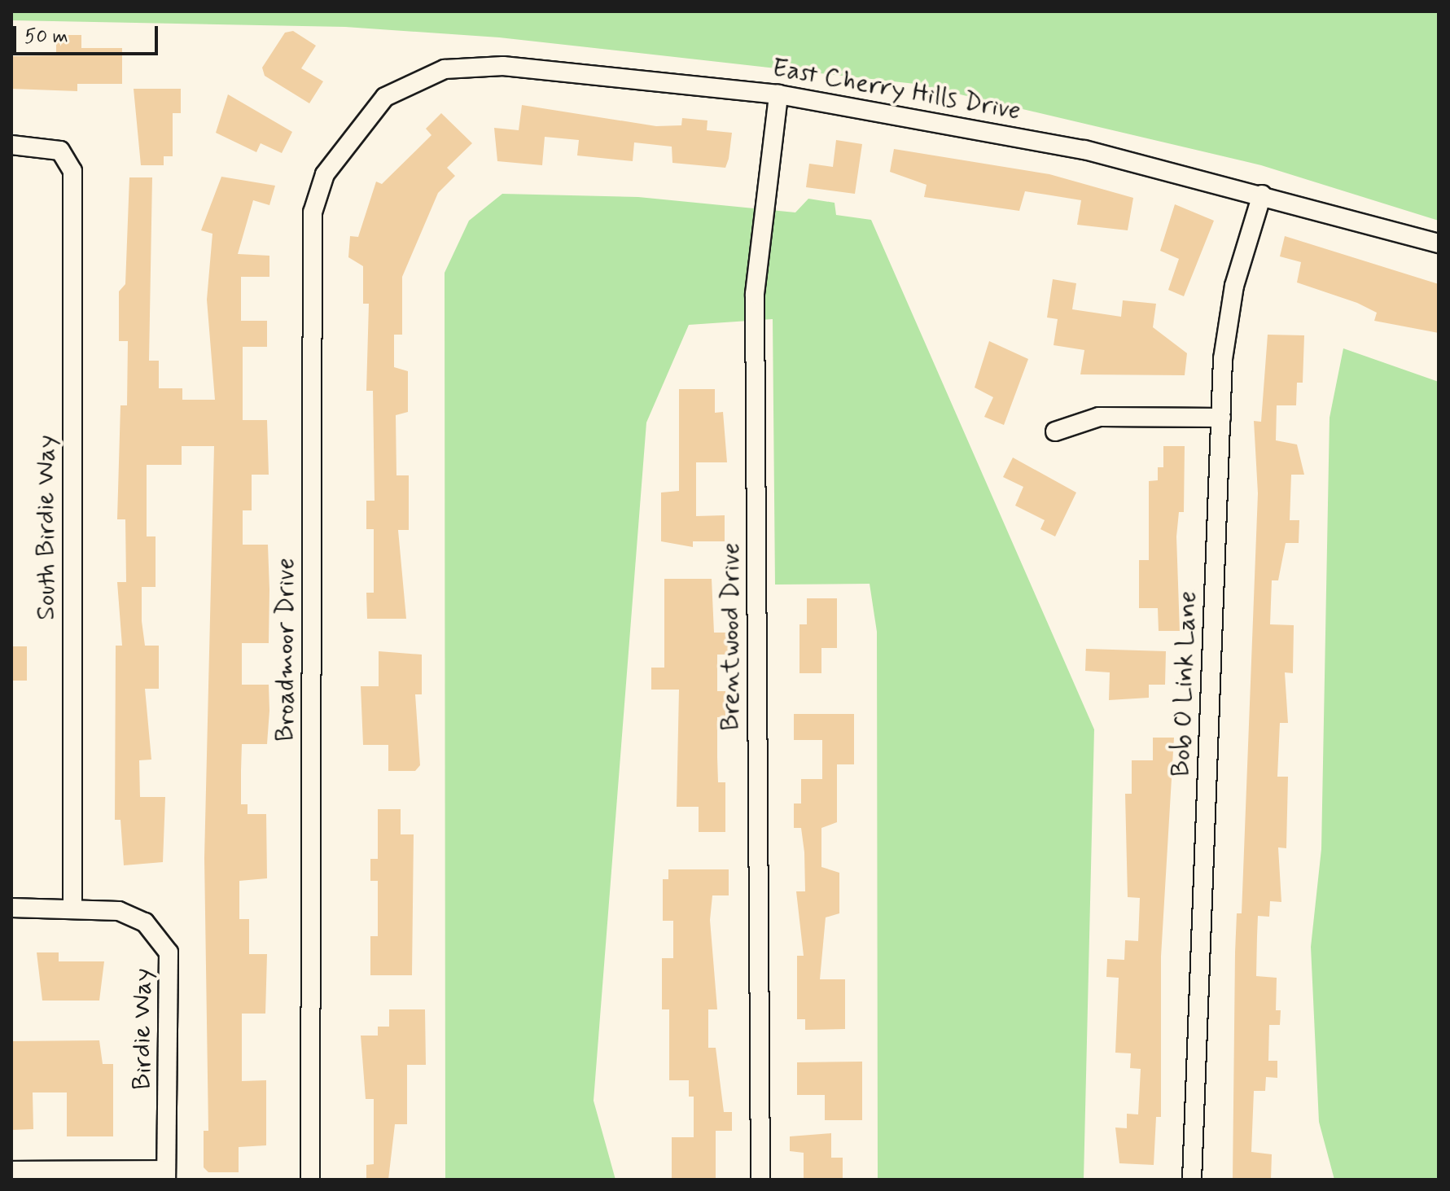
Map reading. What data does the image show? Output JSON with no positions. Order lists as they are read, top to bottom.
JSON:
{
  "streets": {
    "street": [
      "East Cherry Hills Drive",
      "South Birdie Way",
      "Brentwood Drive",
      "Broadmoor Drive",
      "Bob O Link Lane",
      "Birdie Way"
    ]
  },
  "crossings": [
    ["East Cherry Hills Drive", "Brentwood Drive"],
    ["East Cherry Hills Drive", "Broadmoor Drive"],
    ["East Cherry Hills Drive", "Bob O Link Lane"],
    ["South Birdie Way", "Birdie Way"]
  ],
  "scale_bar": "50 m"
}
